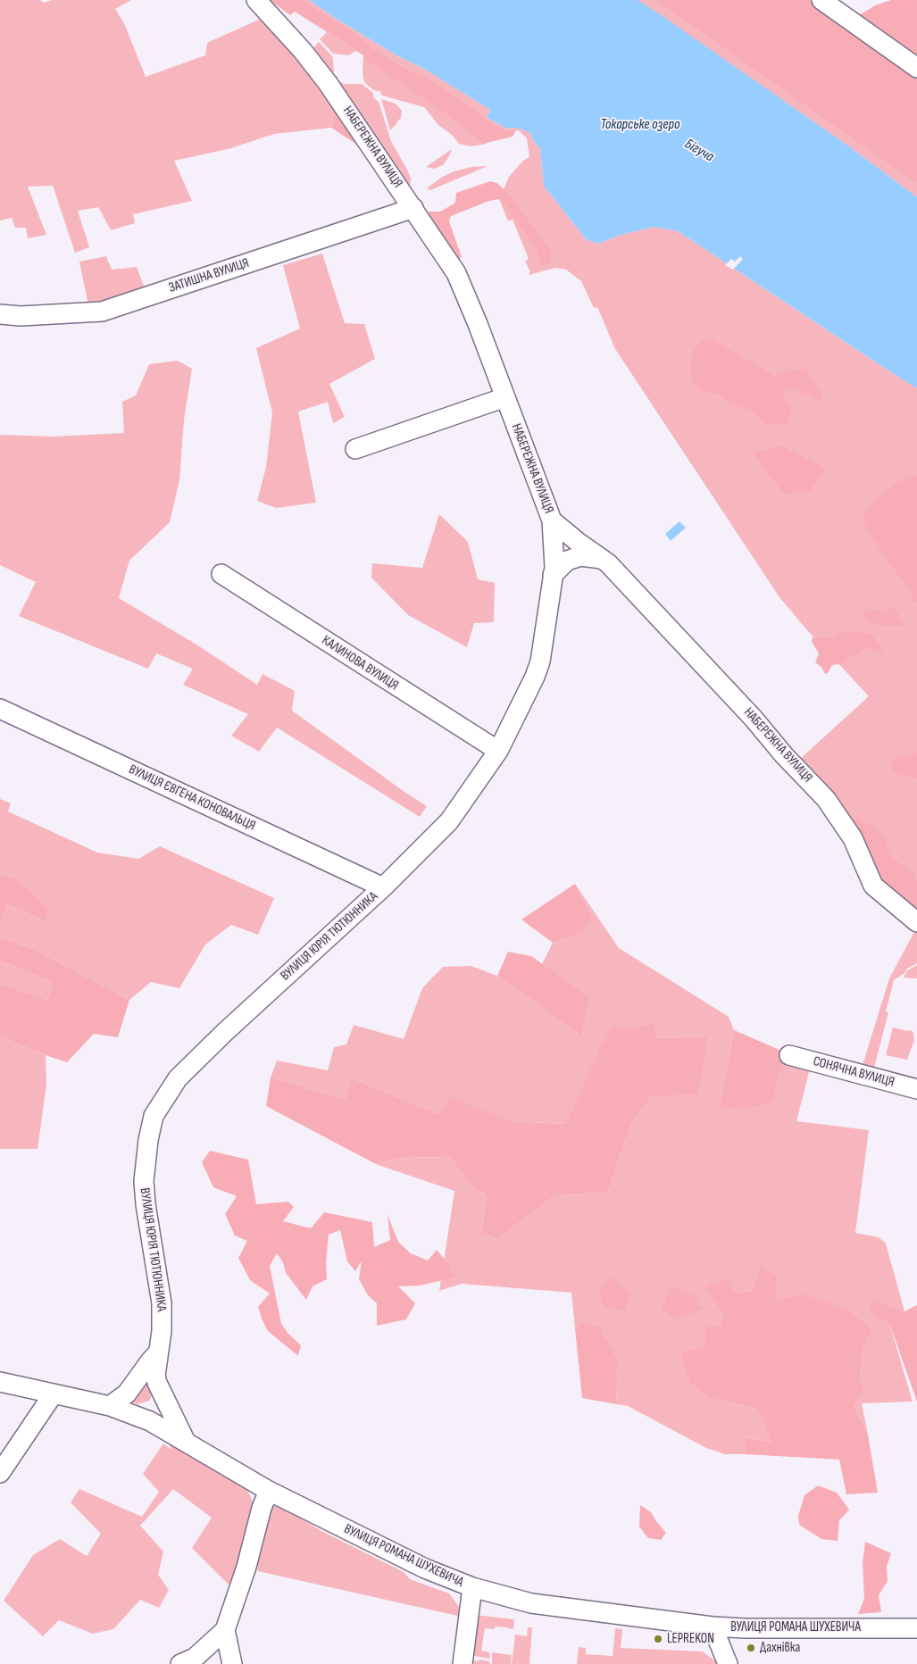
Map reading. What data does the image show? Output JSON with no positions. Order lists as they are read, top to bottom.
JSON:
{
  "streets": {
    "street": [
      "НАБЕРЕЖНА ВУЛИЦЯ",
      "ЗАТИШНА ВУЛИЦЯ",
      "КАЛИНОВА ВУЛИЦЯ",
      "ВУЛИЦЯ ЄВГЕНА КОНОВАЛЬЦЯ",
      "ВУЛИЦЯ ЮРІЯ ТЮТЮННИКА",
      "СОНЯЧНА ВУЛИЦЯ",
      "ВУЛИЦЯ РОМАНА ШУХЕВИЧА"
    ]
  },
  "crossings": [
    ["НАБЕРЕЖНА ВУЛИЦЯ", "ЗАТИШНА ВУЛИЦЯ"],
    ["НАБЕРЕЖНА ВУЛИЦЯ", "ВУЛИЦЯ ЮРІЯ ТЮТЮННИКА"],
    ["КАЛИНОВА ВУЛИЦЯ", "ВУЛИЦЯ ЮРІЯ ТЮТЮННИКА"],
    ["ВУЛИЦЯ ЄВГЕНА КОНОВАЛЬЦЯ", "ВУЛИЦЯ ЮРІЯ ТЮТЮННИКА"],
    ["ВУЛИЦЯ ЮРІЯ ТЮТЮННИКА", "ВУЛИЦЯ РОМАНА ШУХЕВИЧА"]
  ],
  "water": ["Токарське озеро", "Бігуча"],
  "places": ["LEPREKON", "Дахнівка"]
}
